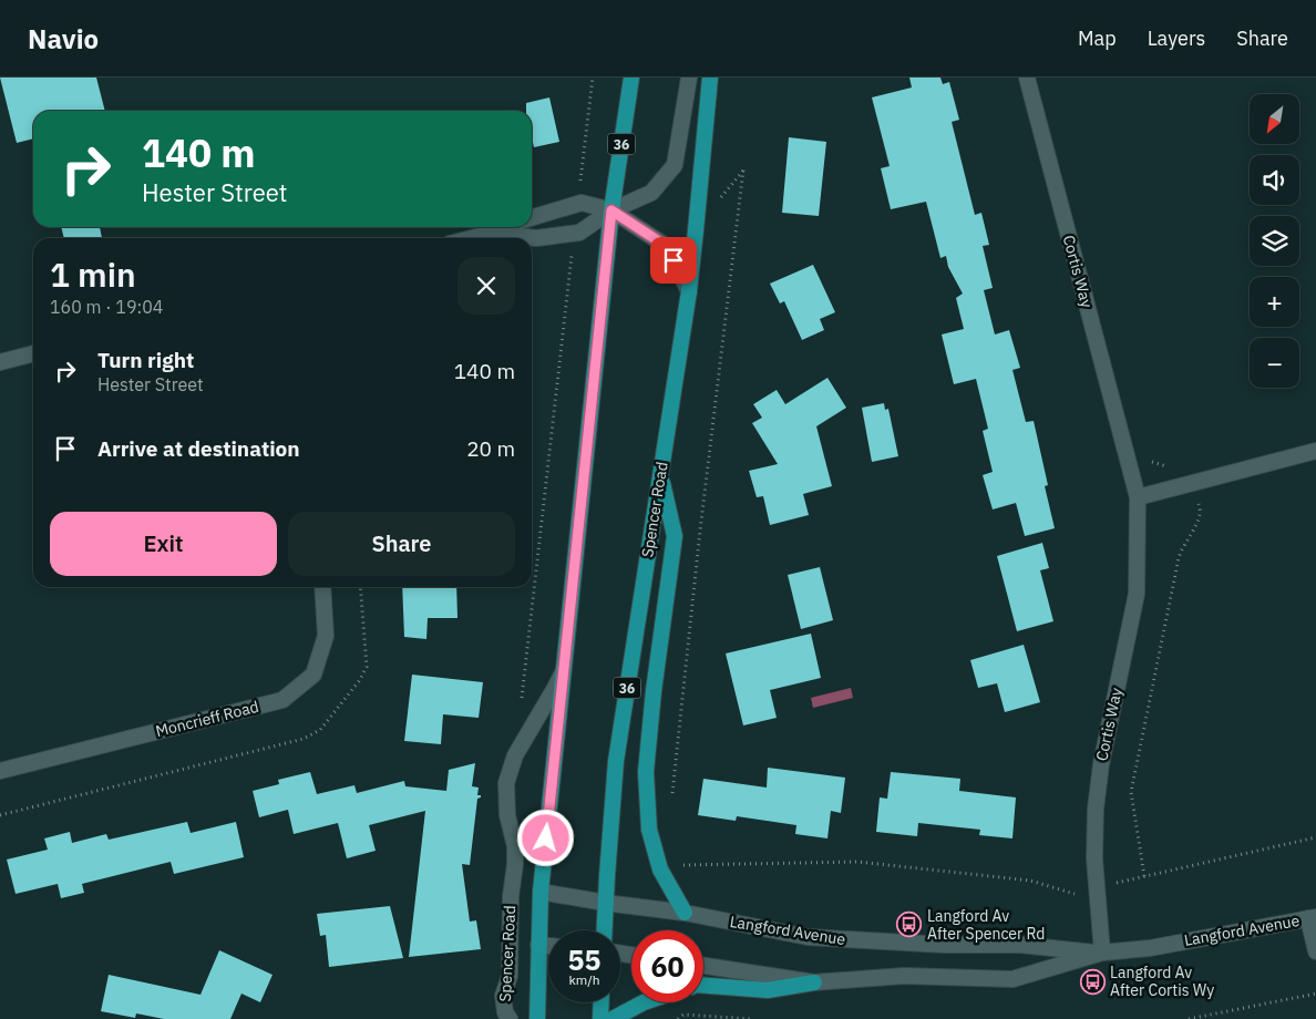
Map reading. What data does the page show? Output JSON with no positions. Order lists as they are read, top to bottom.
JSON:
{
  "streets": {
    "main road": ["36", "Spencer Road"],
    "street": ["Cortis Way", "Moncrieff Road", "Langford Avenue"]
  },
  "crossings": [
    ["Cortis Way", "Langford Avenue"],
    ["Spencer Road", "Langford Avenue"]
  ],
  "places": {
    "bus stop": ["Langford Av After Spencer Rd", "Langford Av After Cortis Wy"]
  },
  "north": "bottom left",
  "page": {
    "header": "Navio",
    "nav": ["Map", "Layers", "Share"],
    "map_buttons": ["+", "−"],
    "turn": ["140 m", "Hester Street"],
    "heading": ["1 min", "160 m · 19:04"],
    "list": [
      {
        "name": "Turn right",
        "note": "Hester Street",
        "value": "140 m"
      },
      {
        "name": "Arrive at destination",
        "value": "20 m"
      }
    ],
    "buttons": ["Exit", "Share"],
    "speed": "55 km/h",
    "limit": "60"
  }
}
